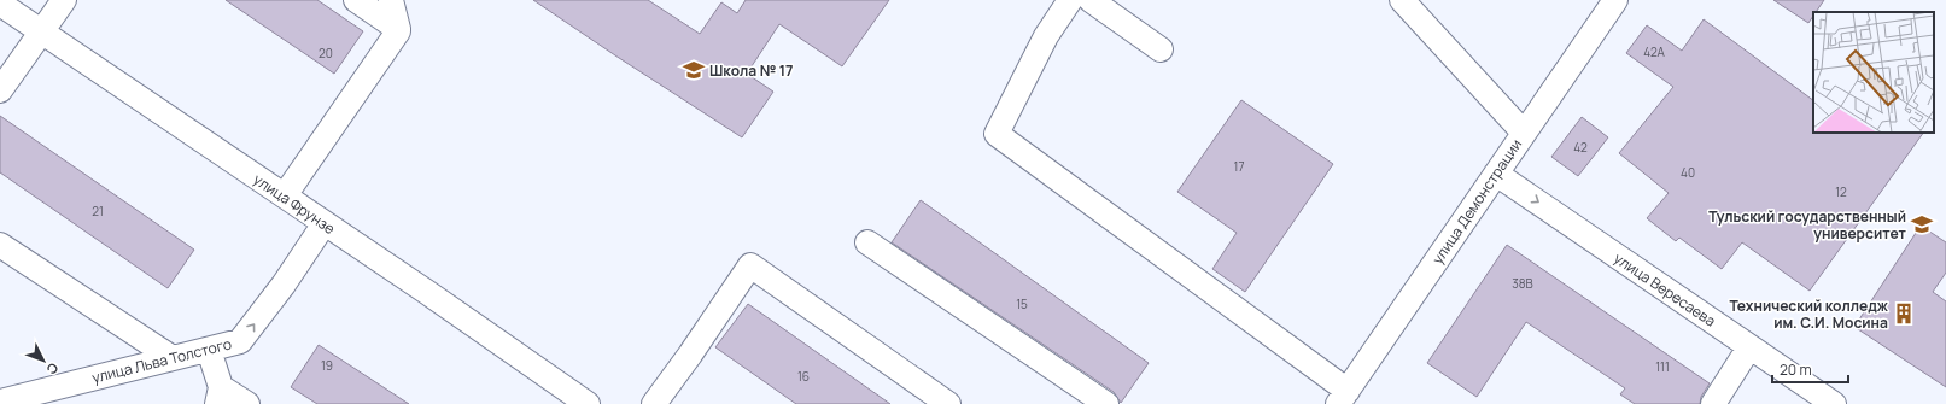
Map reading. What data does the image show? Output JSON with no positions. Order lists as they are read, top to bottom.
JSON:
{
  "streets": {
    "street": [
      "улица Демонстрации",
      "улица Фрунзе",
      "улица Вересаева",
      "улица Льва Толстого"
    ]
  },
  "crossings": [
    ["улица Демонстрации", "улица Вересаева"],
    ["улица Фрунзе", "улица Льва Толстого"]
  ],
  "one_way": ["улица Вересаева", "улица Льва Толстого"],
  "places": {
    "school or university": ["Школа № 17", "Тульский государственный университет"],
    "building": ["Технический колледж им. С.И. Мосина"]
  },
  "house_numbers": [
    "42А",
    "20",
    "42",
    "17",
    "40",
    "12",
    "21",
    "38В",
    "15",
    "19",
    "111",
    "16"
  ],
  "scale_bar": "20 m",
  "north": "bottom right"
}
